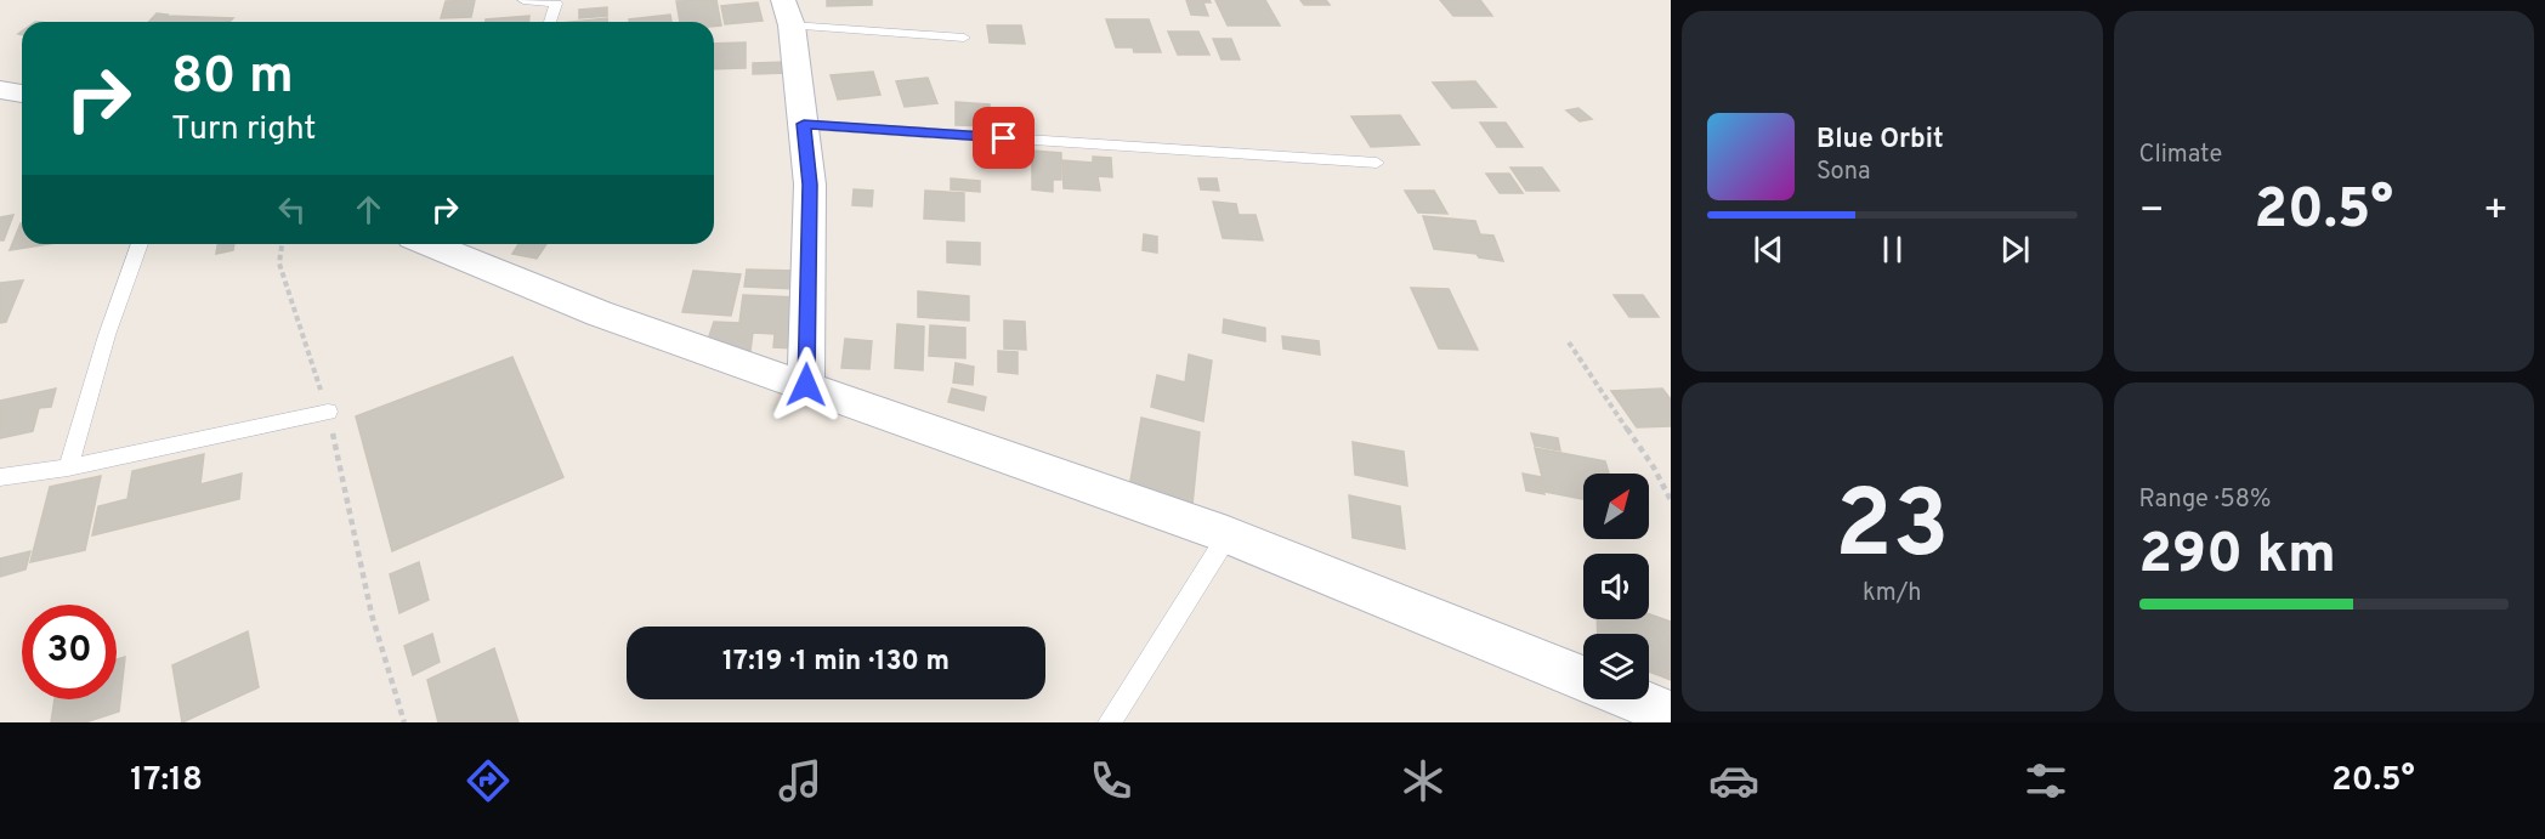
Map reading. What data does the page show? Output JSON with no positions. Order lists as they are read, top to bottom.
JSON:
{
  "north": "top right",
  "page": {
    "tile": [
      "Climate",
      ["23", "km/h"],
      ["Range · 58%", "290 km"]
    ],
    "turn": ["80 m", "Turn right"],
    "song": ["Blue Orbit", "Sona"],
    "heat": ["−", "20.5°", "+"],
    "limit": "30",
    "trip": "17:19 · 1 min · 130 m",
    "tabs": ["17:18", "20.5°"]
  }
}
